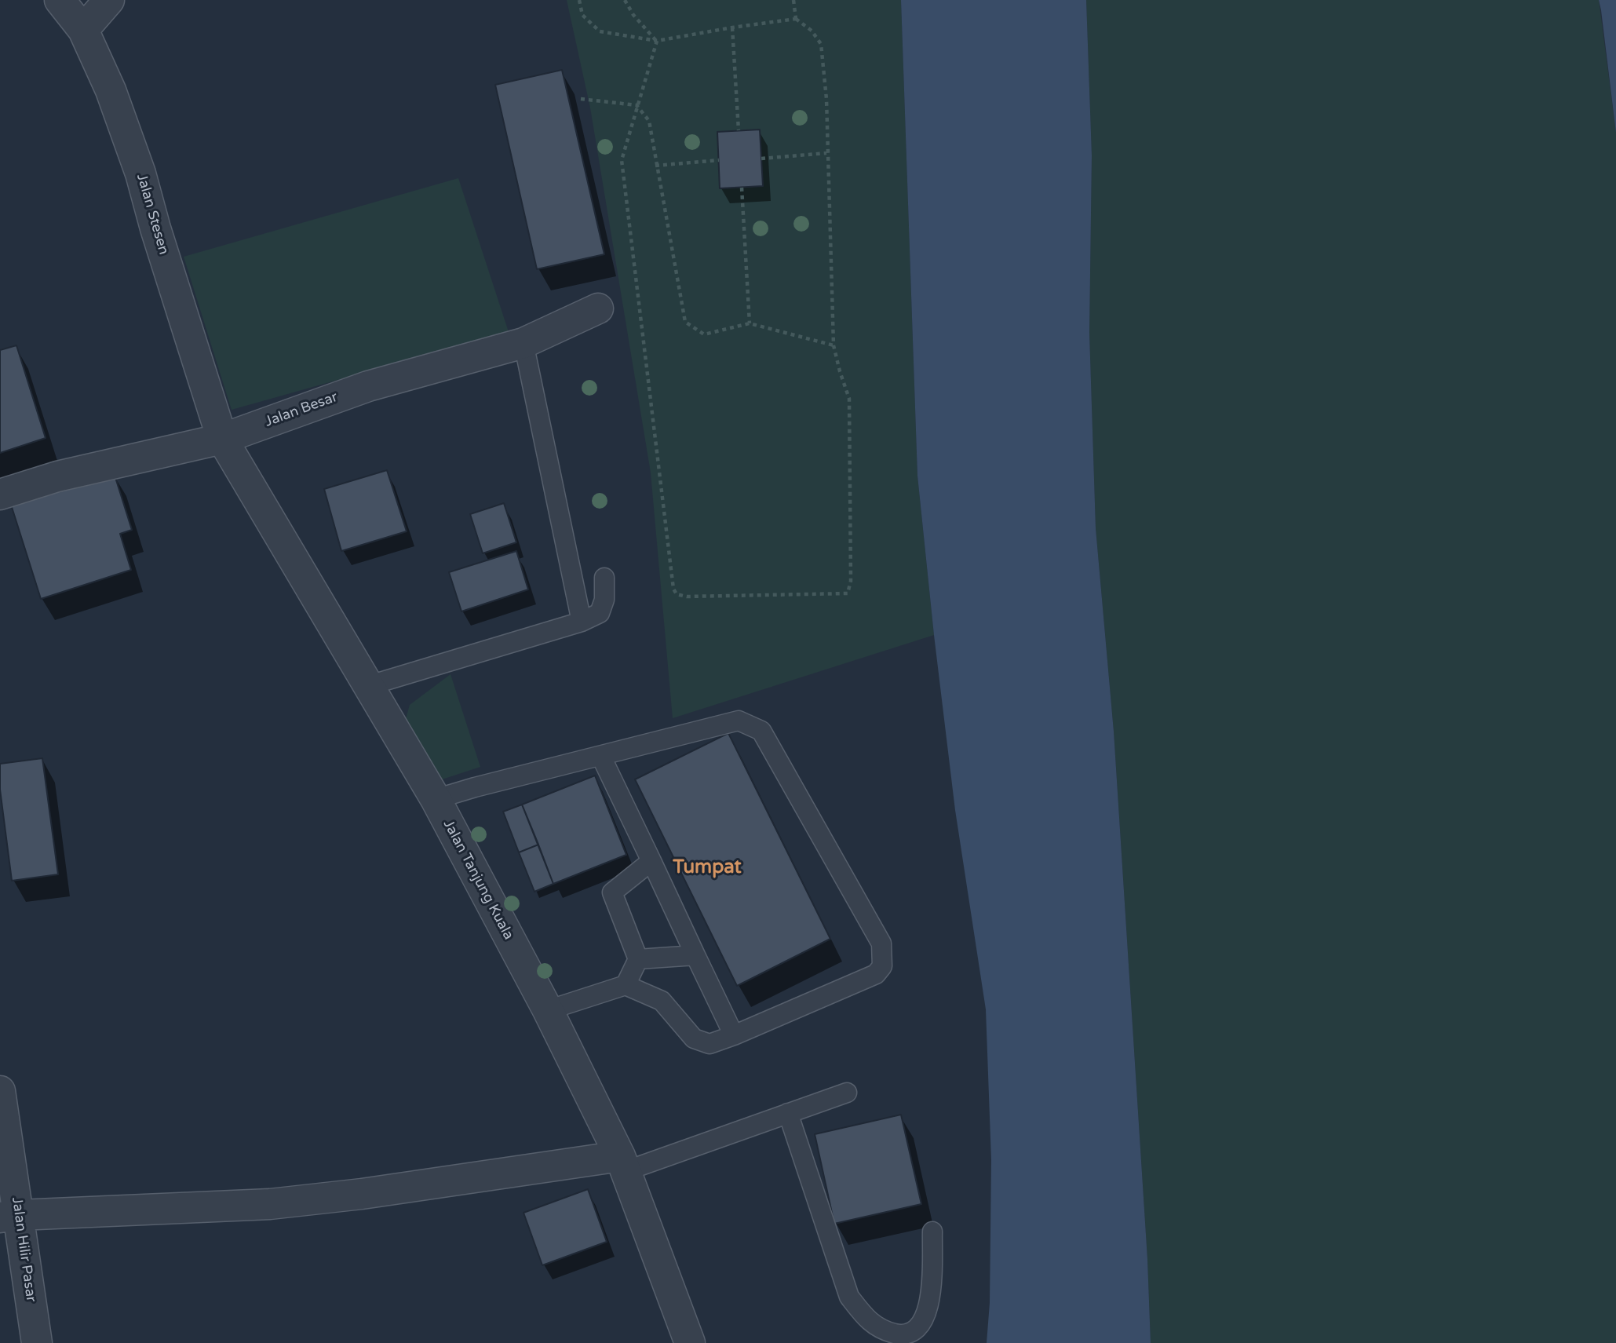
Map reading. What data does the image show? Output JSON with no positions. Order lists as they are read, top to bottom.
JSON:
{
  "streets": {
    "street": [
      "Jalan Stesen",
      "Jalan Besar",
      "Jalan Tanjung Kuala",
      "Jalan Hilir Pasar"
    ]
  },
  "crossings": [
    ["Jalan Stesen", "Jalan Besar"],
    ["Jalan Stesen", "Jalan Tanjung Kuala"],
    ["Jalan Besar", "Jalan Tanjung Kuala"]
  ],
  "districts": ["Tumpat"]
}
